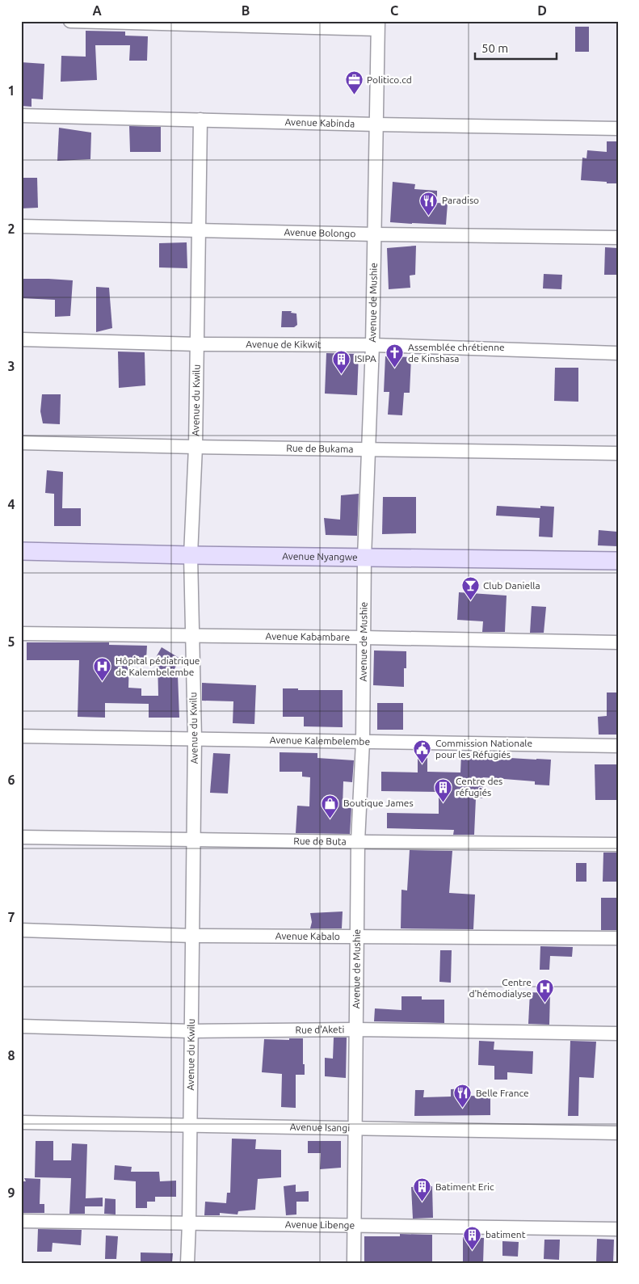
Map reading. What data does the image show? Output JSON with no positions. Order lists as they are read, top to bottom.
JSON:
{
  "streets": {
    "main road": ["Avenue Nyangwe"],
    "street": [
      "Avenue Kabinda",
      "Avenue Bolongo",
      "Avenue de Mushie",
      "Avenue de Kikwit",
      "Avenue du Kwilu",
      "Rue de Bukama",
      "Avenue Kabambare",
      "Avenue Kalembelembe",
      "Rue de Buta",
      "Avenue Kabalo",
      "Rue d'Aketi",
      "Avenue Isangi",
      "Avenue Libenge"
    ]
  },
  "crossings": [
    ["Avenue Kabinda", "Avenue de Mushie"],
    ["Avenue Kabinda", "Avenue du Kwilu"],
    ["Avenue Bolongo", "Avenue de Mushie"],
    ["Avenue Bolongo", "Avenue du Kwilu"],
    ["Avenue de Mushie", "Avenue de Kikwit"],
    ["Avenue de Mushie", "Rue de Bukama"],
    ["Avenue de Mushie", "Avenue Nyangwe"],
    ["Avenue de Mushie", "Avenue Kabambare"],
    ["Avenue de Mushie", "Avenue Kalembelembe"],
    ["Avenue de Mushie", "Rue de Buta"],
    ["Avenue de Mushie", "Avenue Kabalo"],
    ["Avenue de Mushie", "Rue d'Aketi"],
    ["Avenue de Mushie", "Avenue Isangi"],
    ["Avenue de Mushie", "Avenue Libenge"],
    ["Avenue de Kikwit", "Avenue du Kwilu"],
    ["Avenue du Kwilu", "Rue de Bukama"],
    ["Avenue du Kwilu", "Avenue Nyangwe"],
    ["Avenue du Kwilu", "Avenue Kabambare"],
    ["Avenue du Kwilu", "Avenue Kalembelembe"],
    ["Avenue du Kwilu", "Rue de Buta"],
    ["Avenue du Kwilu", "Avenue Kabalo"],
    ["Avenue du Kwilu", "Rue d'Aketi"],
    ["Avenue du Kwilu", "Avenue Isangi"],
    ["Avenue du Kwilu", "Avenue Libenge"]
  ],
  "places": {
    "office": ["Politico.cd"],
    "restaurant": ["Paradiso", "Belle France"],
    "church": ["Assemblée chrétienne de Kinshasa"],
    "building": [
      "ISIPA",
      "Centre des réfugiés",
      "Batiment Eric",
      "batiment"
    ],
    "bar": ["Club Daniella"],
    "hospital": ["Hôpital pédiatrique de Kalembelembe", "Centre d'hémodialyse"],
    "public building": ["Commission Nationale pour les Réfugiés"],
    "shop": ["Boutique James"]
  },
  "scale_bar": "50 m",
  "grid": {
    "columns": [
      "A",
      "B",
      "C",
      "D"
    ],
    "rows": [
      "1",
      "2",
      "3",
      "4",
      "5",
      "6",
      "7",
      "8",
      "9"
    ]
  }
}
